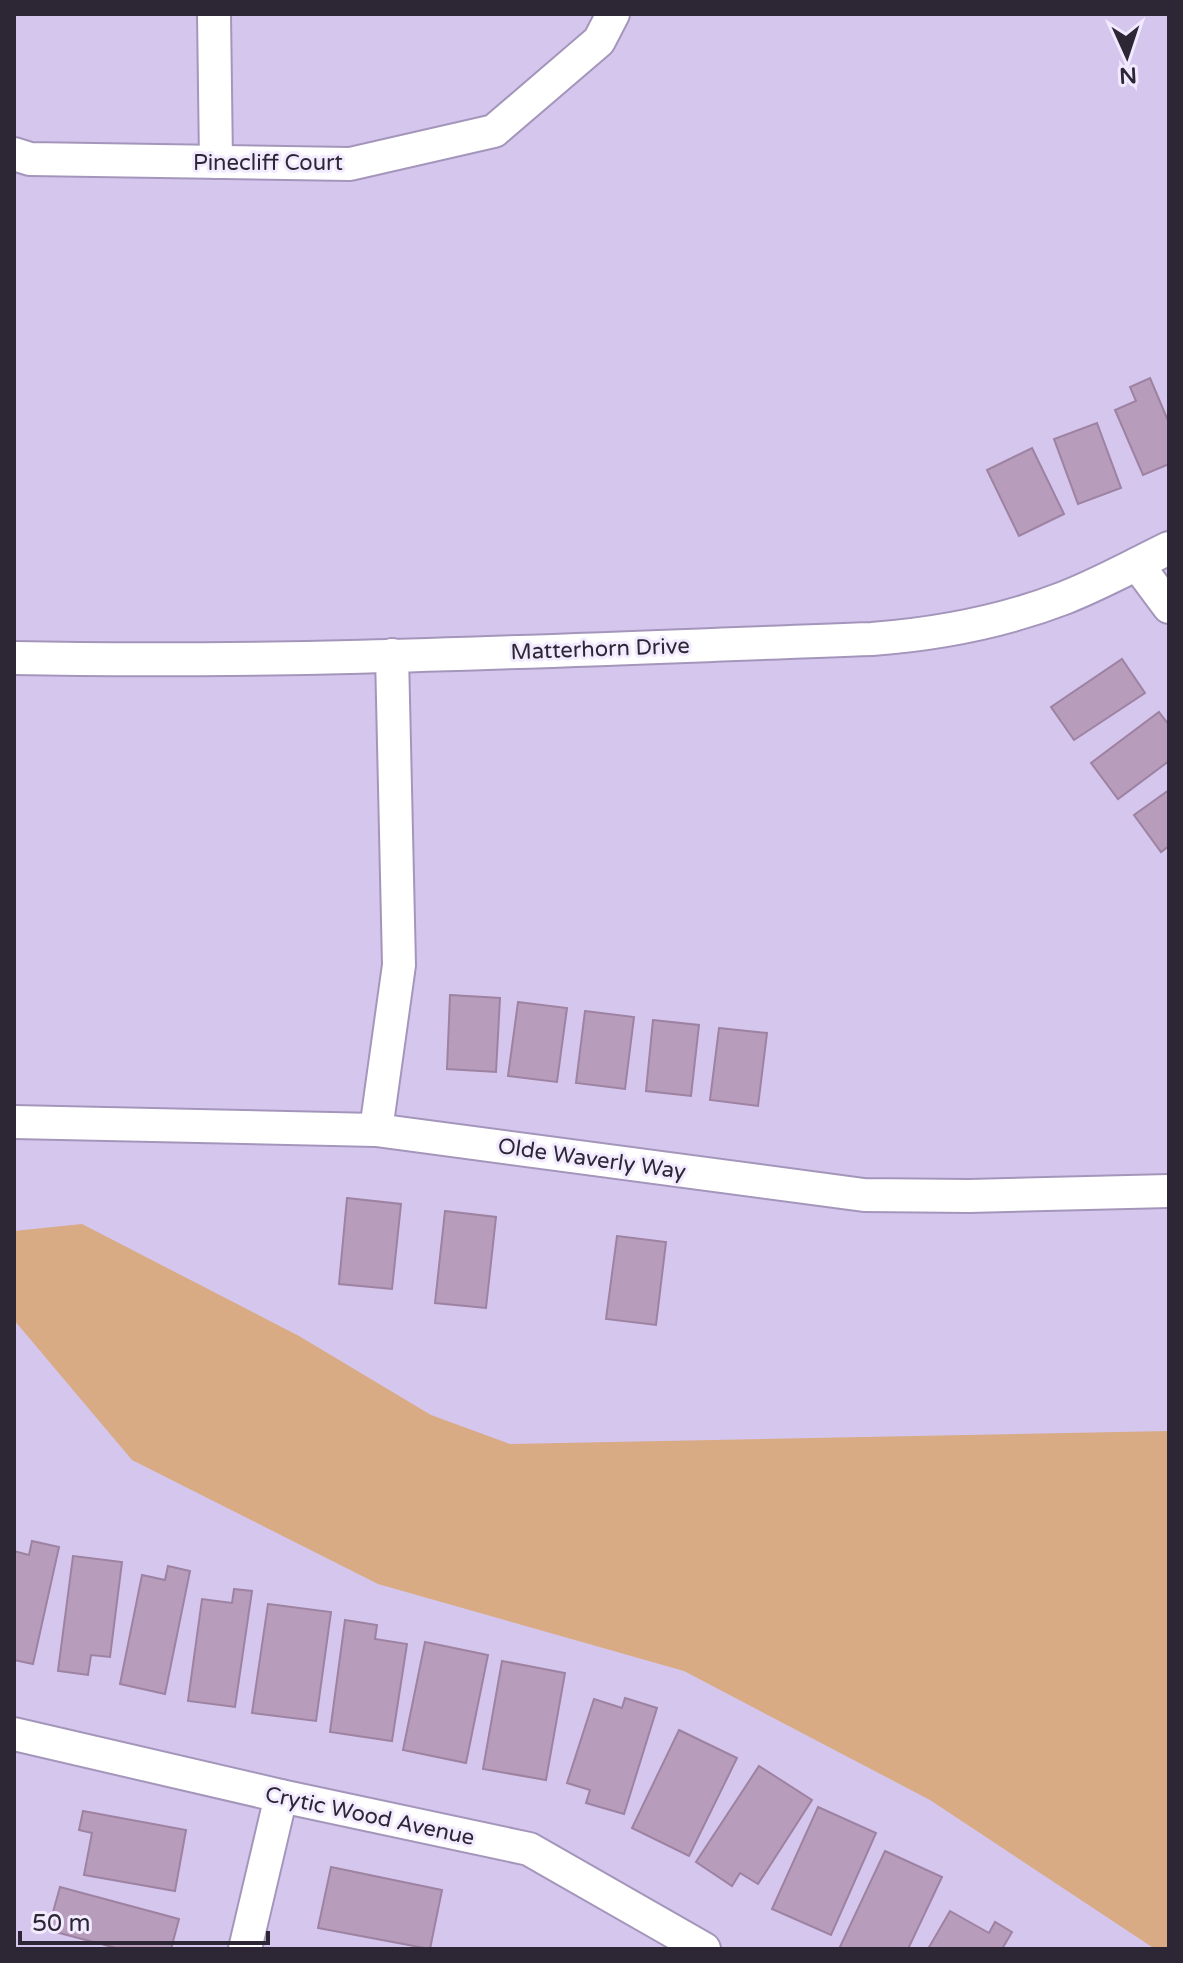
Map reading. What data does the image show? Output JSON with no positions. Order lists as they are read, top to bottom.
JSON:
{
  "streets": {
    "street": [
      "Pinecliff Court",
      "Matterhorn Drive",
      "Olde Waverly Way",
      "Crytic Wood Avenue"
    ]
  },
  "scale_bar": "50 m",
  "north": "bottom"
}
